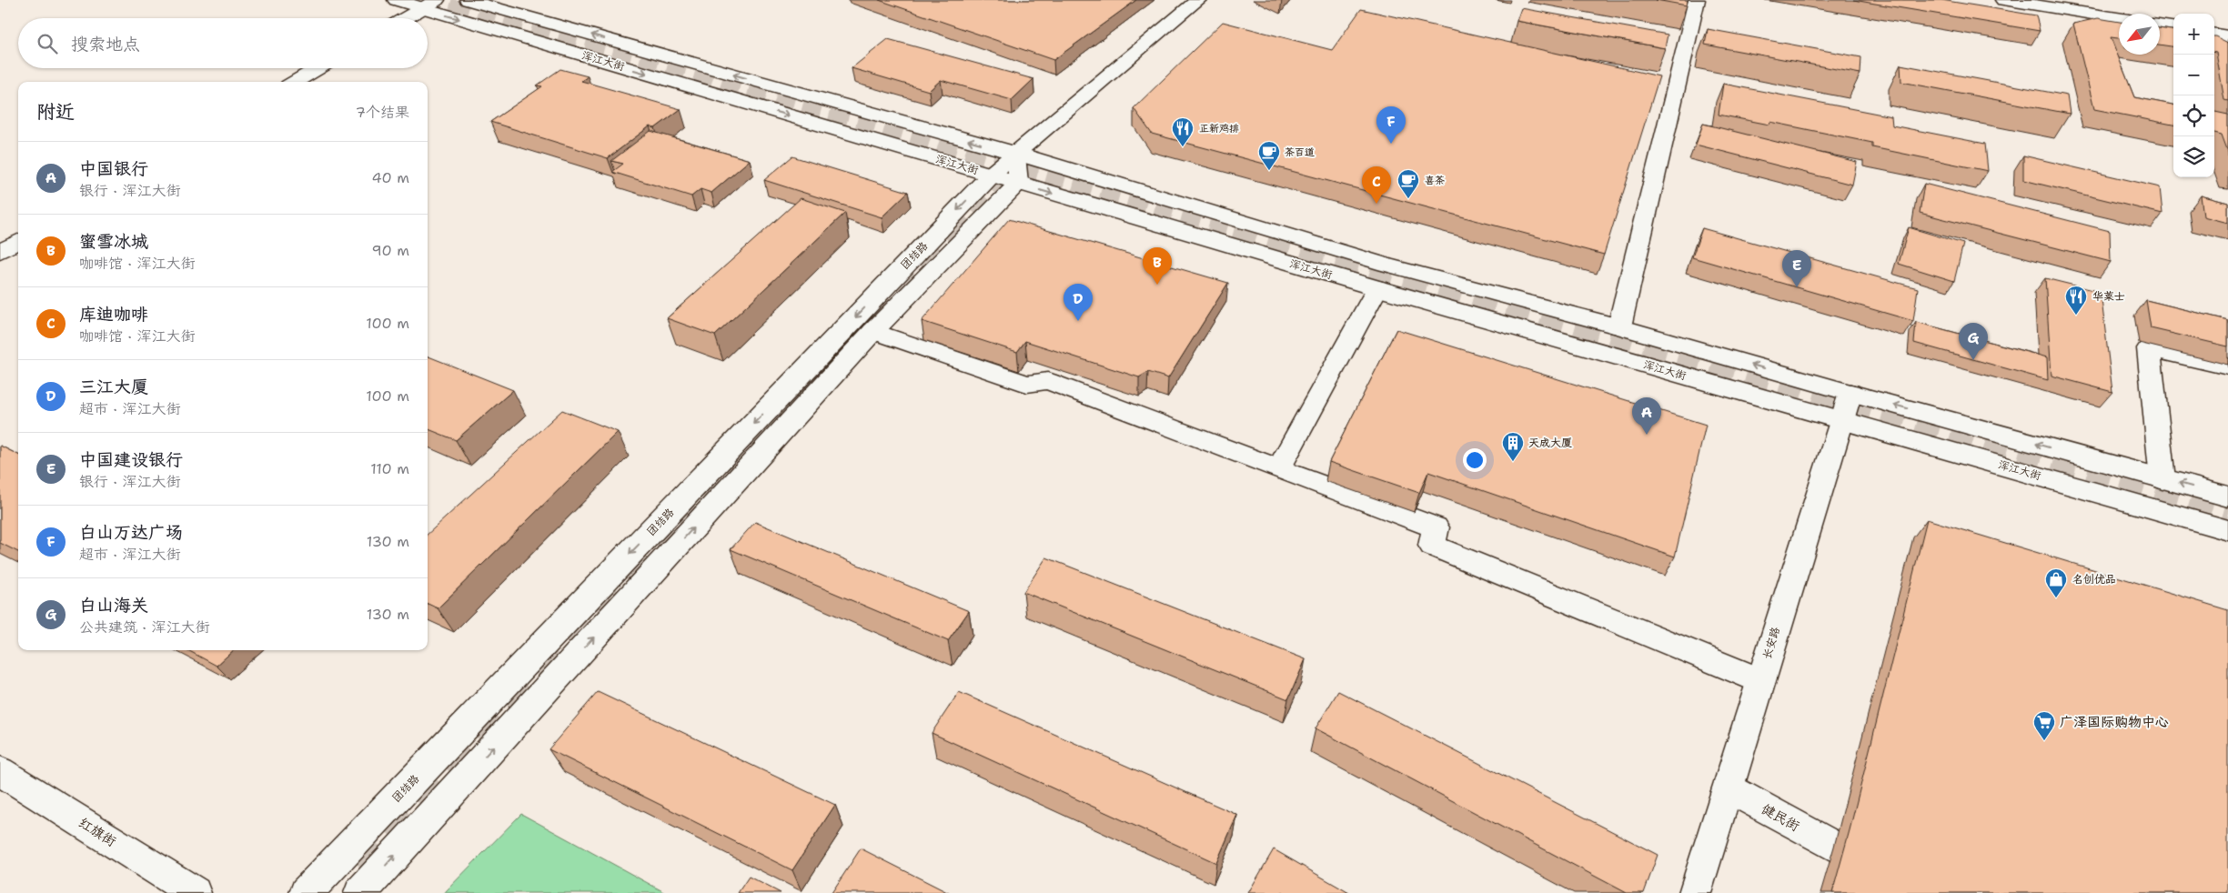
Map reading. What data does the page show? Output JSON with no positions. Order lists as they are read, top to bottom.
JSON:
{
  "streets": {
    "street": [
      "浑江大街",
      "团结路",
      "长安路",
      "健民街",
      "红旗街"
    ]
  },
  "crossings": [
    ["浑江大街", "团结路"],
    ["浑江大街", "长安路"],
    ["长安路", "健民街"]
  ],
  "places": {
    "restaurant": ["正新鸡排", "华莱士"],
    "cafe": ["茶百道", "喜茶"],
    "building": ["天成大厦"],
    "shop": ["名创优品"],
    "supermarket": ["广泽国际购物中心"]
  },
  "north": "bottom left",
  "page": {
    "map_buttons": ["+", "−"],
    "search": "搜索地点",
    "heading": ["附近", "7个结果"],
    "pins": [
      "F",
      "C",
      "B",
      "E",
      "D",
      "G",
      "A"
    ],
    "list": [
      {
        "mark": "A",
        "name": "中国银行",
        "note": "银行 · 浑江大街",
        "value": "40 m"
      },
      {
        "mark": "B",
        "name": "蜜雪冰城",
        "note": "咖啡馆 · 浑江大街",
        "value": "90 m"
      },
      {
        "mark": "C",
        "name": "库迪咖啡",
        "note": "咖啡馆 · 浑江大街",
        "value": "100 m"
      },
      {
        "mark": "D",
        "name": "三江大厦",
        "note": "超市 · 浑江大街",
        "value": "100 m"
      },
      {
        "mark": "E",
        "name": "中国建设银行",
        "note": "银行 · 浑江大街",
        "value": "110 m"
      },
      {
        "mark": "F",
        "name": "白山万达广场",
        "note": "超市 · 浑江大街",
        "value": "130 m"
      },
      {
        "mark": "G",
        "name": "白山海关",
        "note": "公共建筑 · 浑江大街",
        "value": "130 m"
      }
    ]
  }
}
